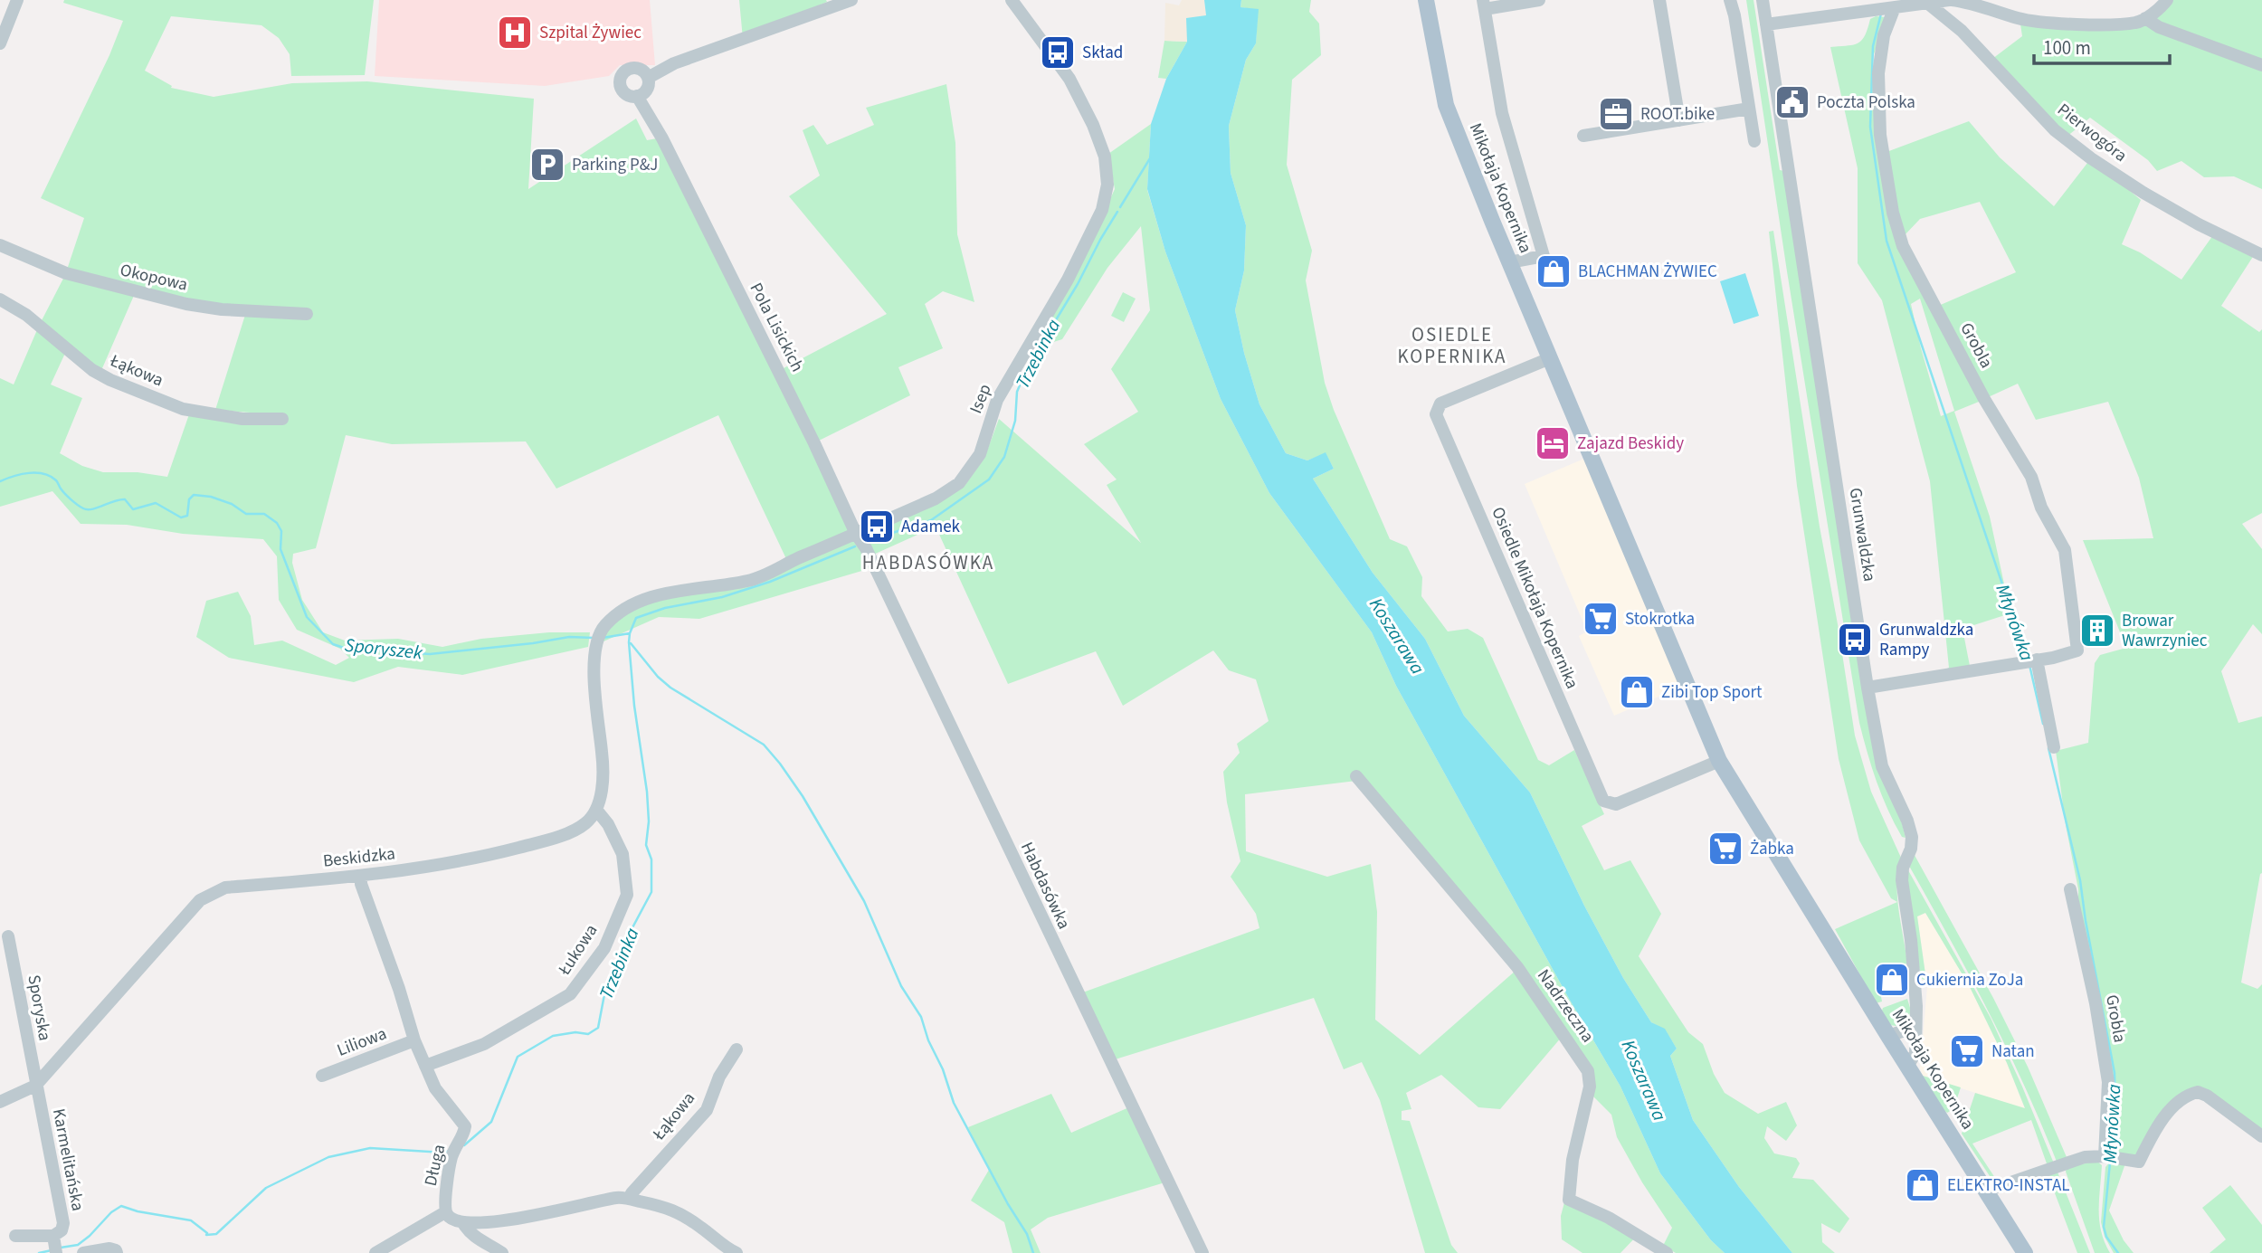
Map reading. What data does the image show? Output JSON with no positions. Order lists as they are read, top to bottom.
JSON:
{
  "streets": {
    "main road": ["Mikołaja Kopernika"],
    "street": [
      "Pierwogóra",
      "Okopowa",
      "Pola Lisickich",
      "Grobla",
      "Łąkowa",
      "Isep",
      "Grunwaldzka",
      "Osiedle Mikołaja Kopernika",
      "Beskidzka",
      "Habdasówka",
      "Łukowa",
      "Nadrzeczna",
      "Sporyska",
      "Liliowa",
      "Karmelitańska",
      "Długa"
    ]
  },
  "crossings": [
    ["Mikołaja Kopernika", "Grunwaldzka"],
    ["Mikołaja Kopernika", "Osiedle Mikołaja Kopernika"],
    ["Pola Lisickich", "Isep"],
    ["Pola Lisickich", "Habdasówka"],
    ["Grobla", "Grunwaldzka"],
    ["Isep", "Beskidzka"],
    ["Isep", "Habdasówka"],
    ["Isep", "Łukowa"],
    ["Beskidzka", "Łukowa"],
    ["Beskidzka", "Sporyska"],
    ["Beskidzka", "Karmelitańska"],
    ["Beskidzka", "Długa"],
    ["Łukowa", "Długa"],
    ["Sporyska", "Karmelitańska"],
    ["Liliowa", "Długa"]
  ],
  "districts": ["OSIEDLE KOPERNIKA", "HABDASÓWKA"],
  "water": [
    "Trzebinka",
    "Młynówka",
    "Koszarawa",
    "Sporyszek"
  ],
  "places": {
    "hospital": ["Szpital Żywiec"],
    "bus stop": ["Skład", "Adamek", "Grunwaldzka Rampy"],
    "public building": ["Poczta Polska"],
    "office": ["ROOT.bike"],
    "parking": ["Parking P&J"],
    "shop": [
      "BLACHMAN ŻYWIEC",
      "Zibi Top Sport",
      "Cukiernia ZoJa",
      "ELEKTRO-INSTAL"
    ],
    "hotel": ["Zajazd Beskidy"],
    "supermarket": ["Stokrotka", "Żabka", "Natan"],
    "building": ["Browar Wawrzyniec"]
  },
  "scale_bar": "100 m"
}
